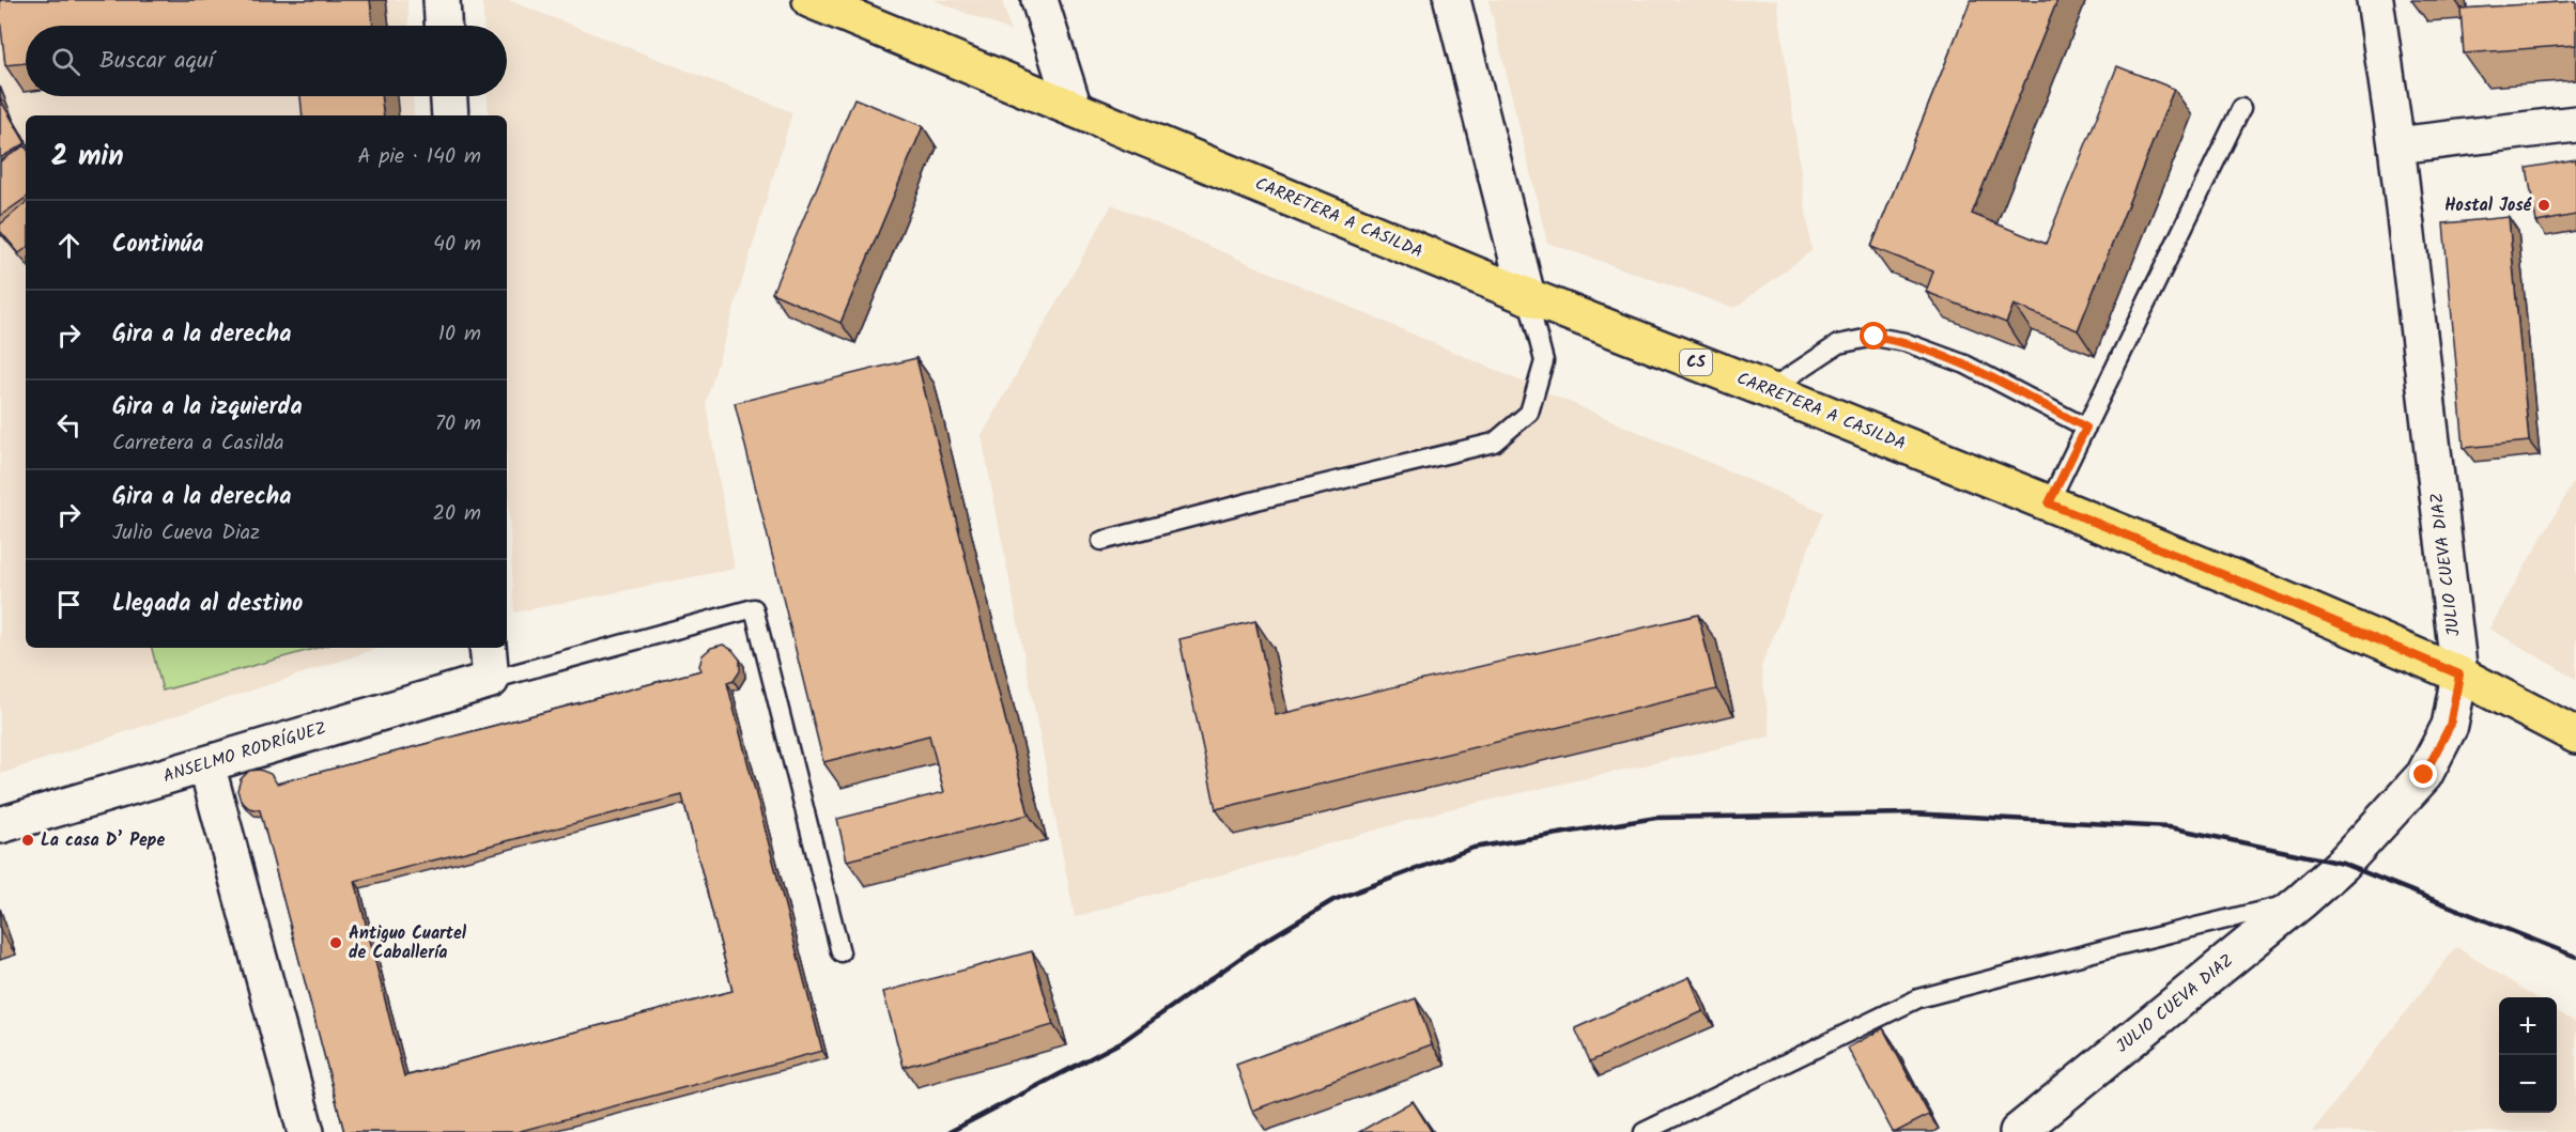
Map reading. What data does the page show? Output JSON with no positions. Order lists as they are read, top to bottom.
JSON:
{
  "streets": {
    "main road": ["CARRETERA A CASILDA", "CS"],
    "street": ["JULIO CUEVA DIAZ", "ANSELMO RODRÍGUEZ"]
  },
  "crossings": [
    ["CARRETERA A CASILDA", "JULIO CUEVA DIAZ"]
  ],
  "places": ["Hostal José", "La casa D’ Pepe", "Antiguo Cuartel de Caballería"],
  "page": {
    "search": "Buscar aquí",
    "heading": ["2 min", "A pie · 140 m"],
    "list": [
      ["Continúa", "40 m"],
      ["Gira a la derecha", "10 m"],
      ["Gira a la izquierda", "Carretera a Casilda", "70 m"],
      ["Gira a la derecha", "Julio Cueva Diaz", "20 m"],
      "Llegada al destino"
    ],
    "map_buttons": ["+", "−"]
  }
}
